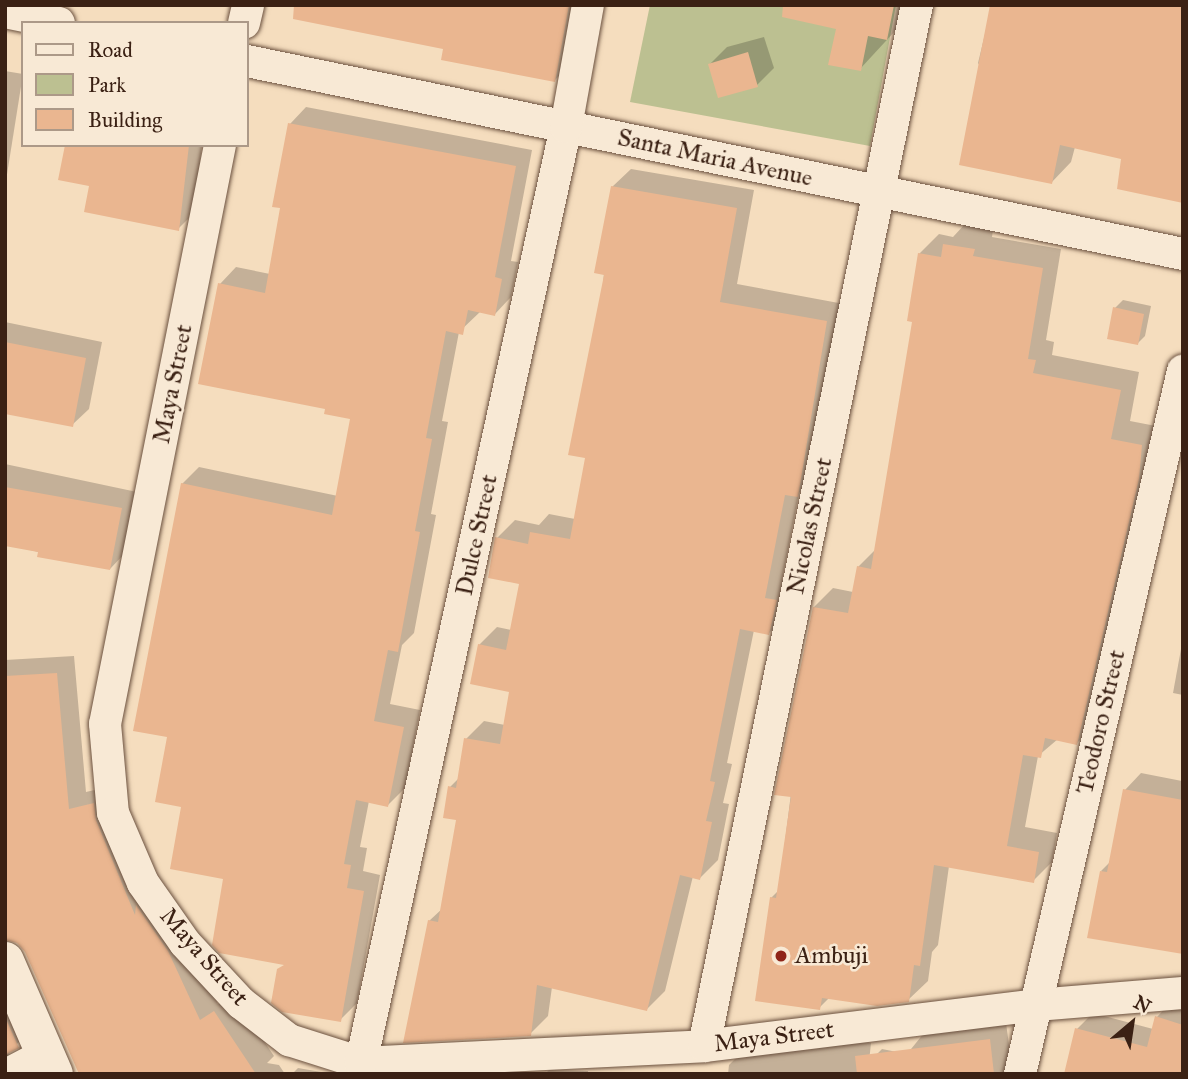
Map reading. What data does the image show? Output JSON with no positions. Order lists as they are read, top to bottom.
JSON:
{
  "streets": {
    "street": [
      "Santa Maria Avenue",
      "Maya Street",
      "Nicolas Street",
      "Dulce Street",
      "Teodoro Street"
    ]
  },
  "crossings": [
    ["Santa Maria Avenue", "Nicolas Street"],
    ["Santa Maria Avenue", "Dulce Street"],
    ["Maya Street", "Nicolas Street"],
    ["Maya Street", "Dulce Street"],
    ["Maya Street", "Teodoro Street"]
  ],
  "places": ["Ambuji"],
  "legend": ["Road", "Park", "Building"],
  "north": "top right"
}
